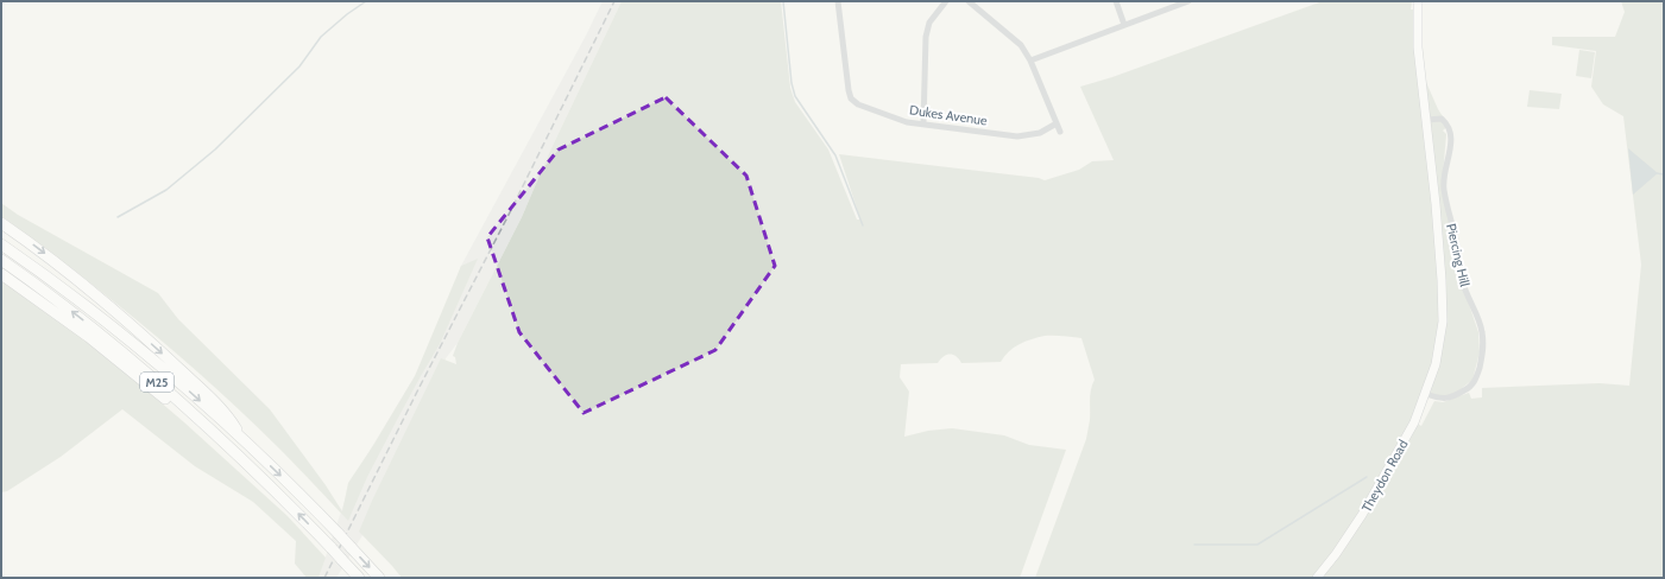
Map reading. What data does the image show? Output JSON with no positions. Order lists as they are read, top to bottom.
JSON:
{
  "streets": {
    "highway": ["M25"],
    "street": ["Dukes Avenue", "Piercing Hill", "Theydon Road"]
  },
  "crossings": [
    ["Piercing Hill", "Theydon Road"]
  ]
}
